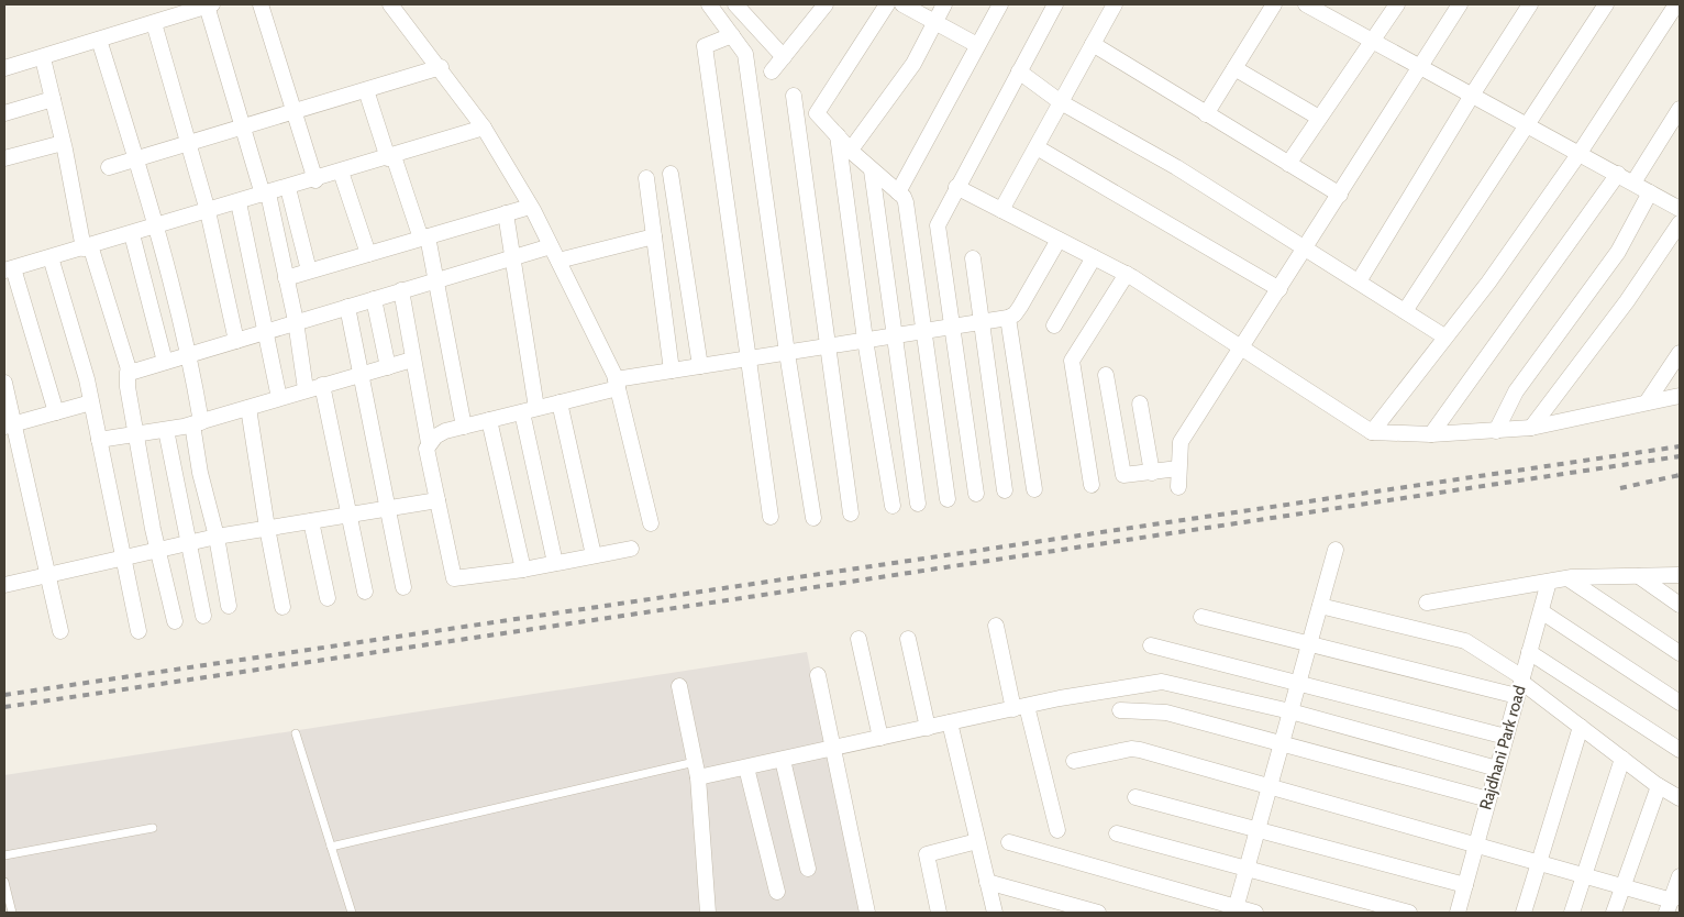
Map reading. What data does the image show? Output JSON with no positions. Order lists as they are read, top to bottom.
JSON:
{
  "streets": {
    "street": ["Rajdhani Park road"]
  }
}
